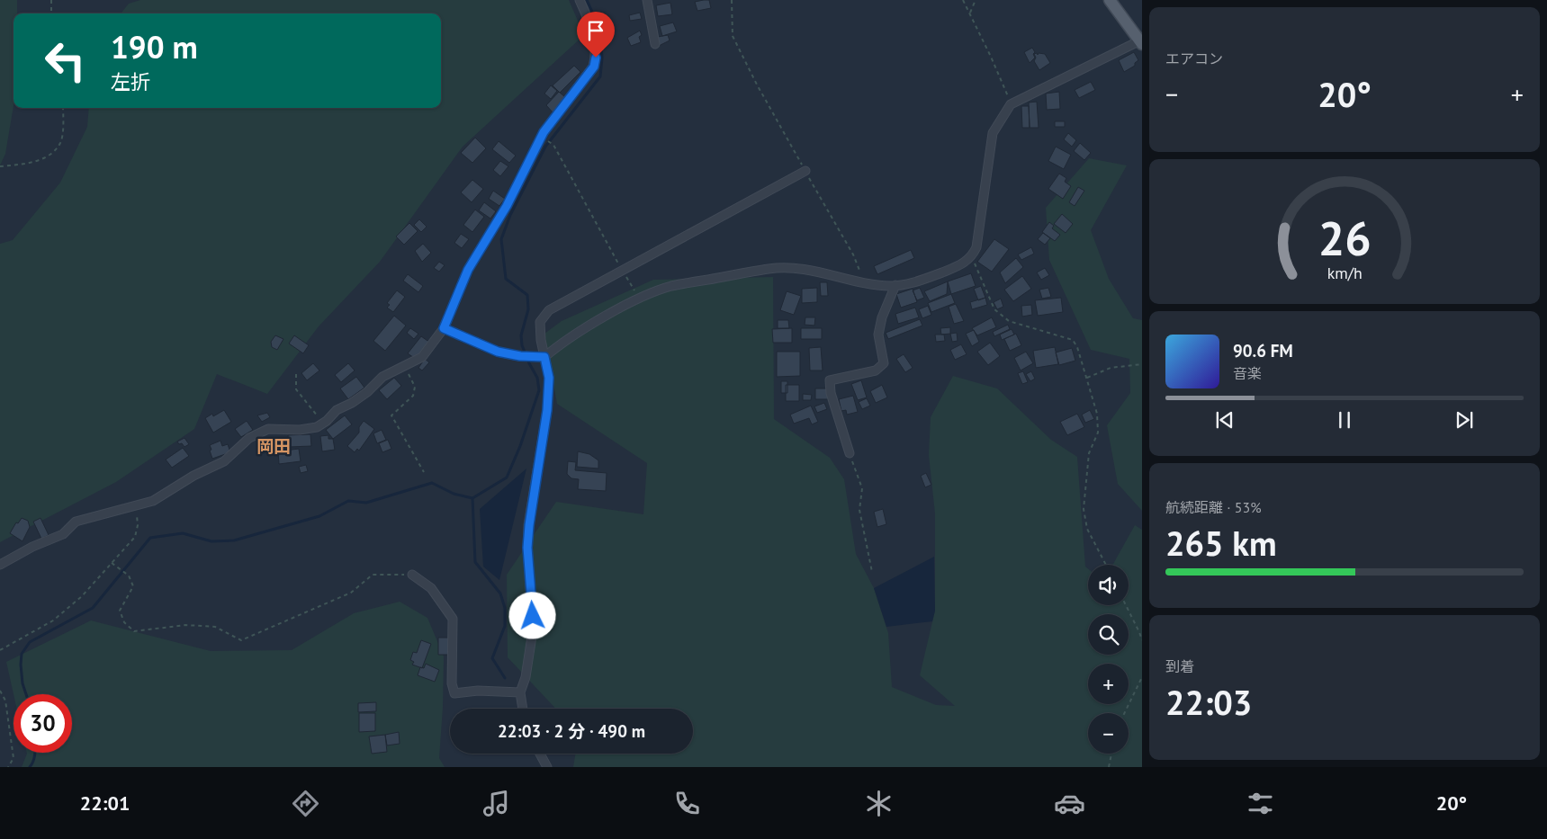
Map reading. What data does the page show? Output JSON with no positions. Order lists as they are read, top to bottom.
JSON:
{
  "districts": ["岡田"],
  "page": {
    "tile": [
      "エアコン",
      ["航続距離 · 53%", "265 km"],
      ["到着", "22:03"]
    ],
    "turn": ["190 m", "左折"],
    "heat": ["−", "20°", "+"],
    "song": ["90.6 FM", "音楽"],
    "map_buttons": ["+", "−"],
    "limit": "30",
    "trip": "22:03 · 2 分 · 490 m",
    "tabs": ["22:01", "20°"],
    "gauge": ["26", "km/h"]
  }
}
